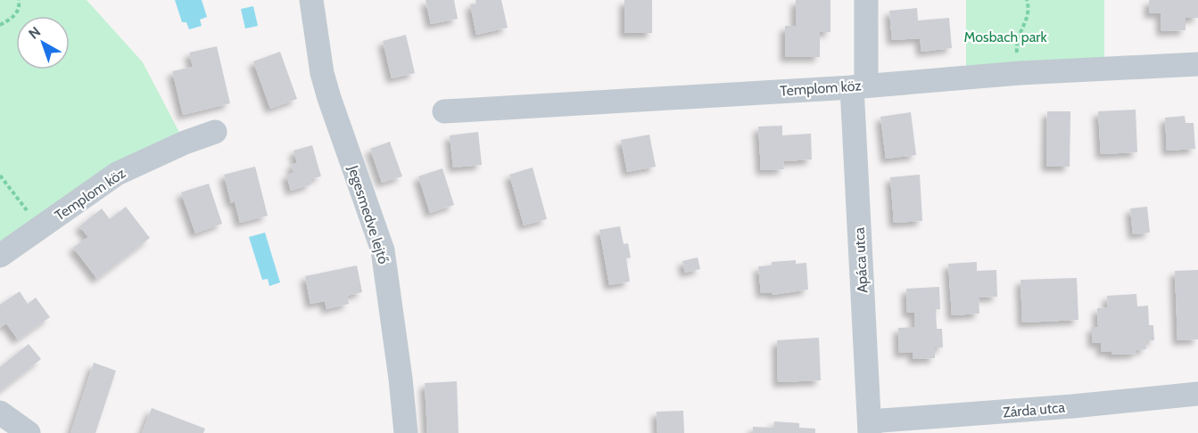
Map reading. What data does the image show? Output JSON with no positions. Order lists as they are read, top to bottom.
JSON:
{
  "streets": {
    "street": [
      "Templom köz",
      "Jegesmedve lejtő",
      "Apáca utca",
      "Zárda utca"
    ]
  },
  "crossings": [
    ["Templom köz", "Apáca utca"],
    ["Apáca utca", "Zárda utca"]
  ],
  "parks": ["Mosbach park"],
  "north": "top left"
}
